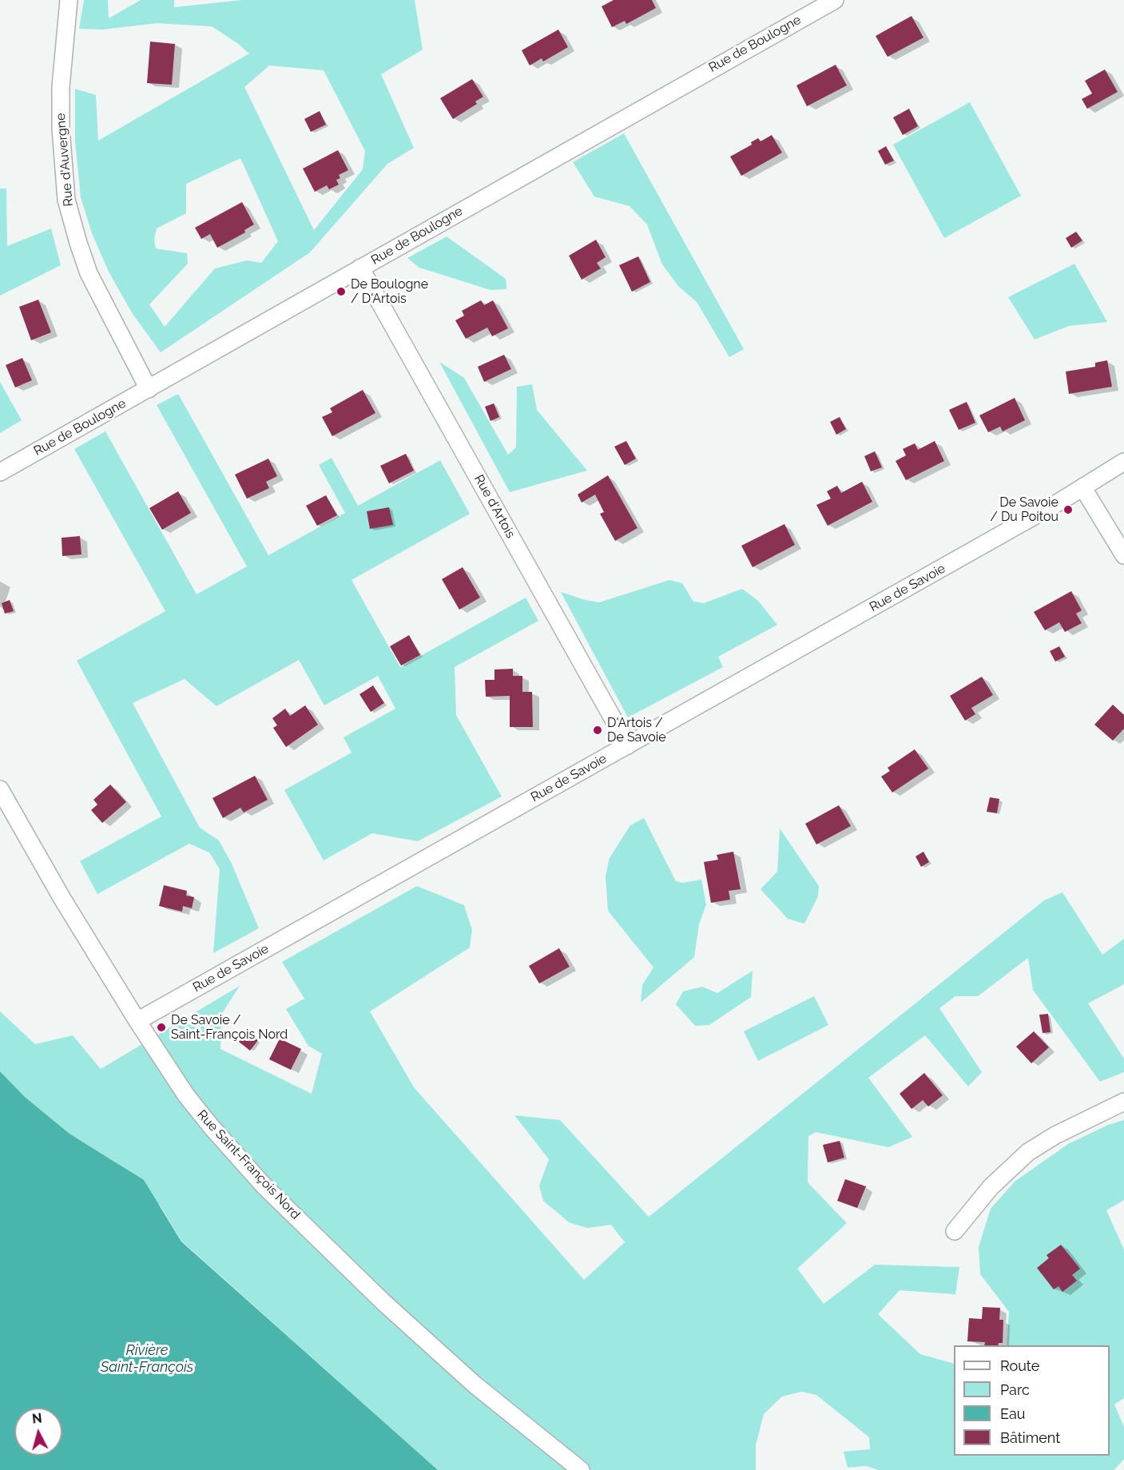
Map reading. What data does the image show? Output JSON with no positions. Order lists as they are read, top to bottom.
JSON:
{
  "streets": {
    "street": [
      "Rue de Boulogne",
      "Rue d'Auvergne",
      "Rue d'Artois",
      "Rue de Savoie",
      "Rue Saint-François Nord"
    ]
  },
  "crossings": [
    ["Rue de Boulogne", "Rue d'Auvergne"],
    ["Rue de Boulogne", "Rue d'Artois"],
    ["Rue d'Artois", "Rue de Savoie"],
    ["Rue de Savoie", "Rue Saint-François Nord"]
  ],
  "water": ["Rivière Saint-François"],
  "places": [
    "De Boulogne / D'Artois",
    "De Savoie / Du Poitou",
    "D'Artois / De Savoie",
    "De Savoie / Saint-François Nord"
  ],
  "legend": [
    "Route",
    "Parc",
    "Eau",
    "Bâtiment"
  ],
  "north": "top"
}
